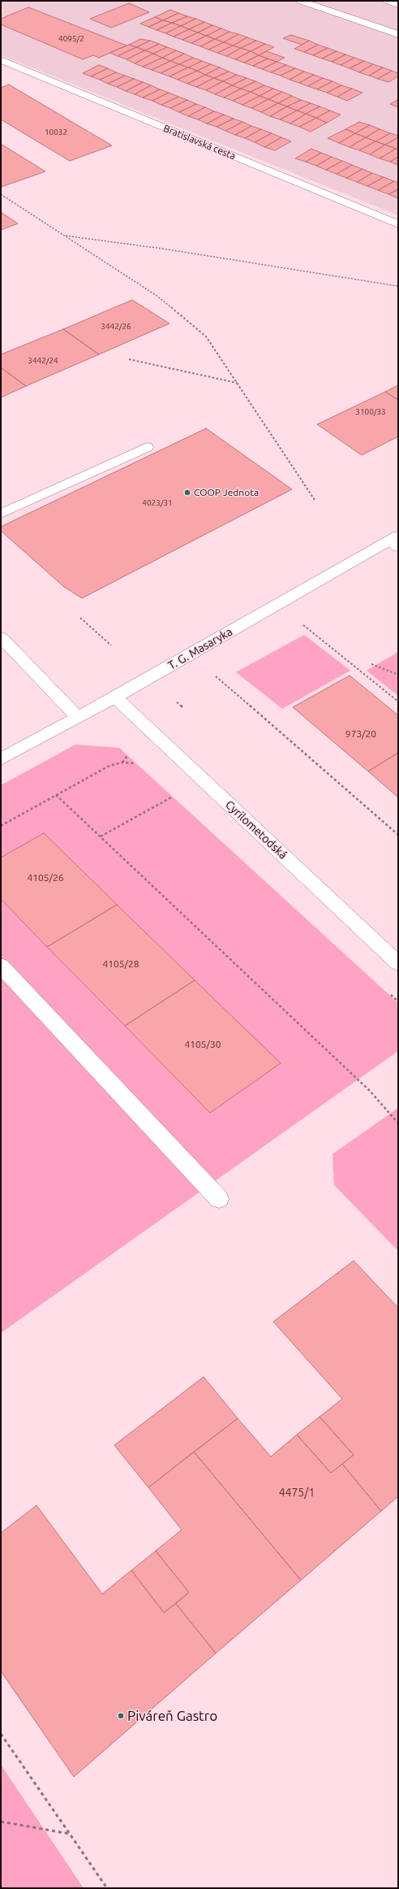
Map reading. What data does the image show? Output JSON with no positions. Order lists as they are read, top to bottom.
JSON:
{
  "streets": {
    "street": ["Bratislavská cesta", "T. G. Masaryka", "Cyrilometodská"]
  },
  "crossings": [
    ["T. G. Masaryka", "Cyrilometodská"]
  ],
  "places": ["COOP Jednota", "Piváreň Gastro"],
  "house_numbers": [
    "4095/2",
    "10032",
    "3442/26",
    "3442/24",
    "3100/33",
    "4023/31",
    "973/20",
    "4105/26",
    "4105/28",
    "4105/30",
    "4475/1"
  ]
}
